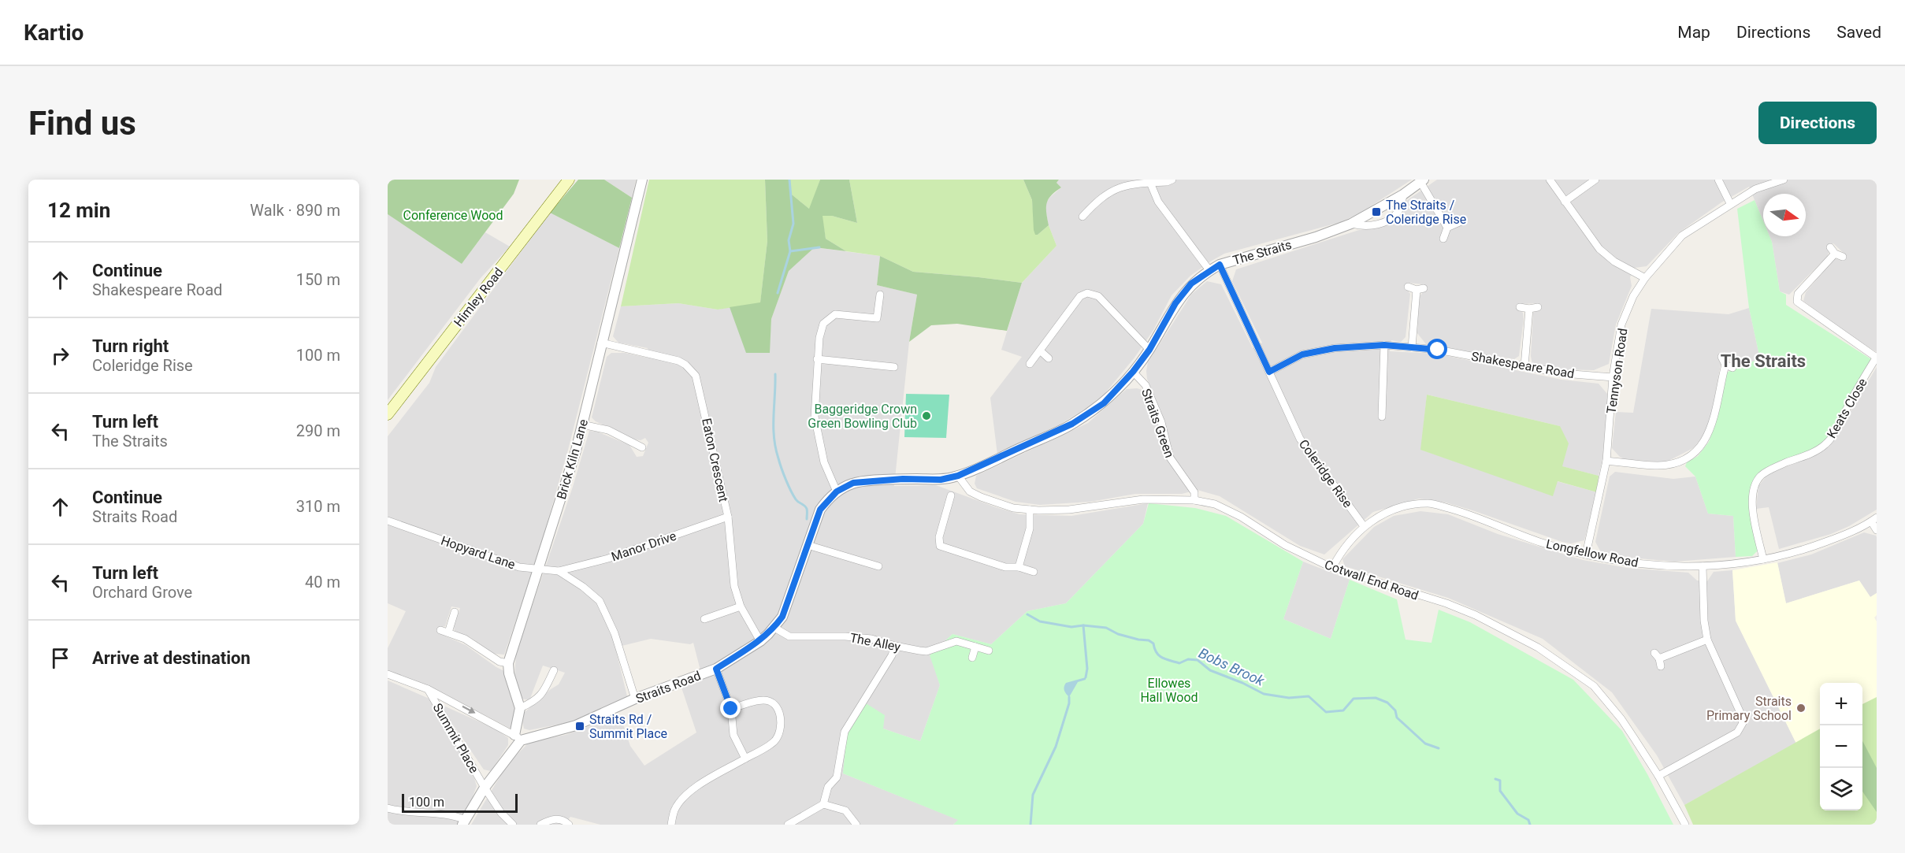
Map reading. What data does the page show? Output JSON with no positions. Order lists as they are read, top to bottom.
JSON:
{
  "streets": {
    "main road": ["Himley Road"],
    "street": [
      "The Straits",
      "Shakespeare Road",
      "Tennyson Road",
      "Keats Close",
      "Straits Green",
      "Brick Kiln Lane",
      "Eaton Crescent",
      "Coleridge Rise",
      "Manor Drive",
      "Hopyard Lane",
      "Longfellow Road",
      "Cotwall End Road",
      "The Alley",
      "Straits Road",
      "Summit Place"
    ]
  },
  "crossings": [
    ["The Straits", "Straits Green"],
    ["The Straits", "Coleridge Rise"],
    ["The Straits", "Straits Road"],
    ["Shakespeare Road", "Tennyson Road"],
    ["Shakespeare Road", "Coleridge Rise"],
    ["Tennyson Road", "Longfellow Road"],
    ["Keats Close", "Longfellow Road"],
    ["Straits Green", "Cotwall End Road"],
    ["Brick Kiln Lane", "Eaton Crescent"],
    ["Brick Kiln Lane", "Hopyard Lane"],
    ["Brick Kiln Lane", "Straits Road"],
    ["Brick Kiln Lane", "Summit Place"],
    ["Eaton Crescent", "Manor Drive"],
    ["Eaton Crescent", "Straits Road"],
    ["Coleridge Rise", "Longfellow Road"],
    ["Manor Drive", "Hopyard Lane"],
    ["Hopyard Lane", "Straits Road"],
    ["Longfellow Road", "Cotwall End Road"],
    ["Cotwall End Road", "Straits Road"],
    ["The Alley", "Straits Road"],
    ["Straits Road", "Summit Place"]
  ],
  "districts": ["The Straits"],
  "water": ["Bobs Brook"],
  "parks": ["Conference Wood", "Ellowes Hall Wood"],
  "places": {
    "transit": ["The Straits / Coleridge Rise", "Straits Rd / Summit Place"],
    "other": ["Baggeridge Crown Green Bowling Club", "Straits Primary School"]
  },
  "scale_bar": "100 m",
  "north": "right",
  "page": {
    "header": "Kartio",
    "nav": ["Map", "Directions", "Saved"],
    "buttons": "Directions",
    "title": "Find us",
    "heading": ["12 min", "Walk · 890 m"],
    "list": [
      ["Continue", "Shakespeare Road", "150 m"],
      ["Turn right", "Coleridge Rise", "100 m"],
      ["Turn left", "The Straits", "290 m"],
      ["Continue", "Straits Road", "310 m"],
      ["Turn left", "Orchard Grove", "40 m"],
      "Arrive at destination"
    ],
    "map_buttons": ["+", "−"],
    "scale": "100 m"
  }
}
